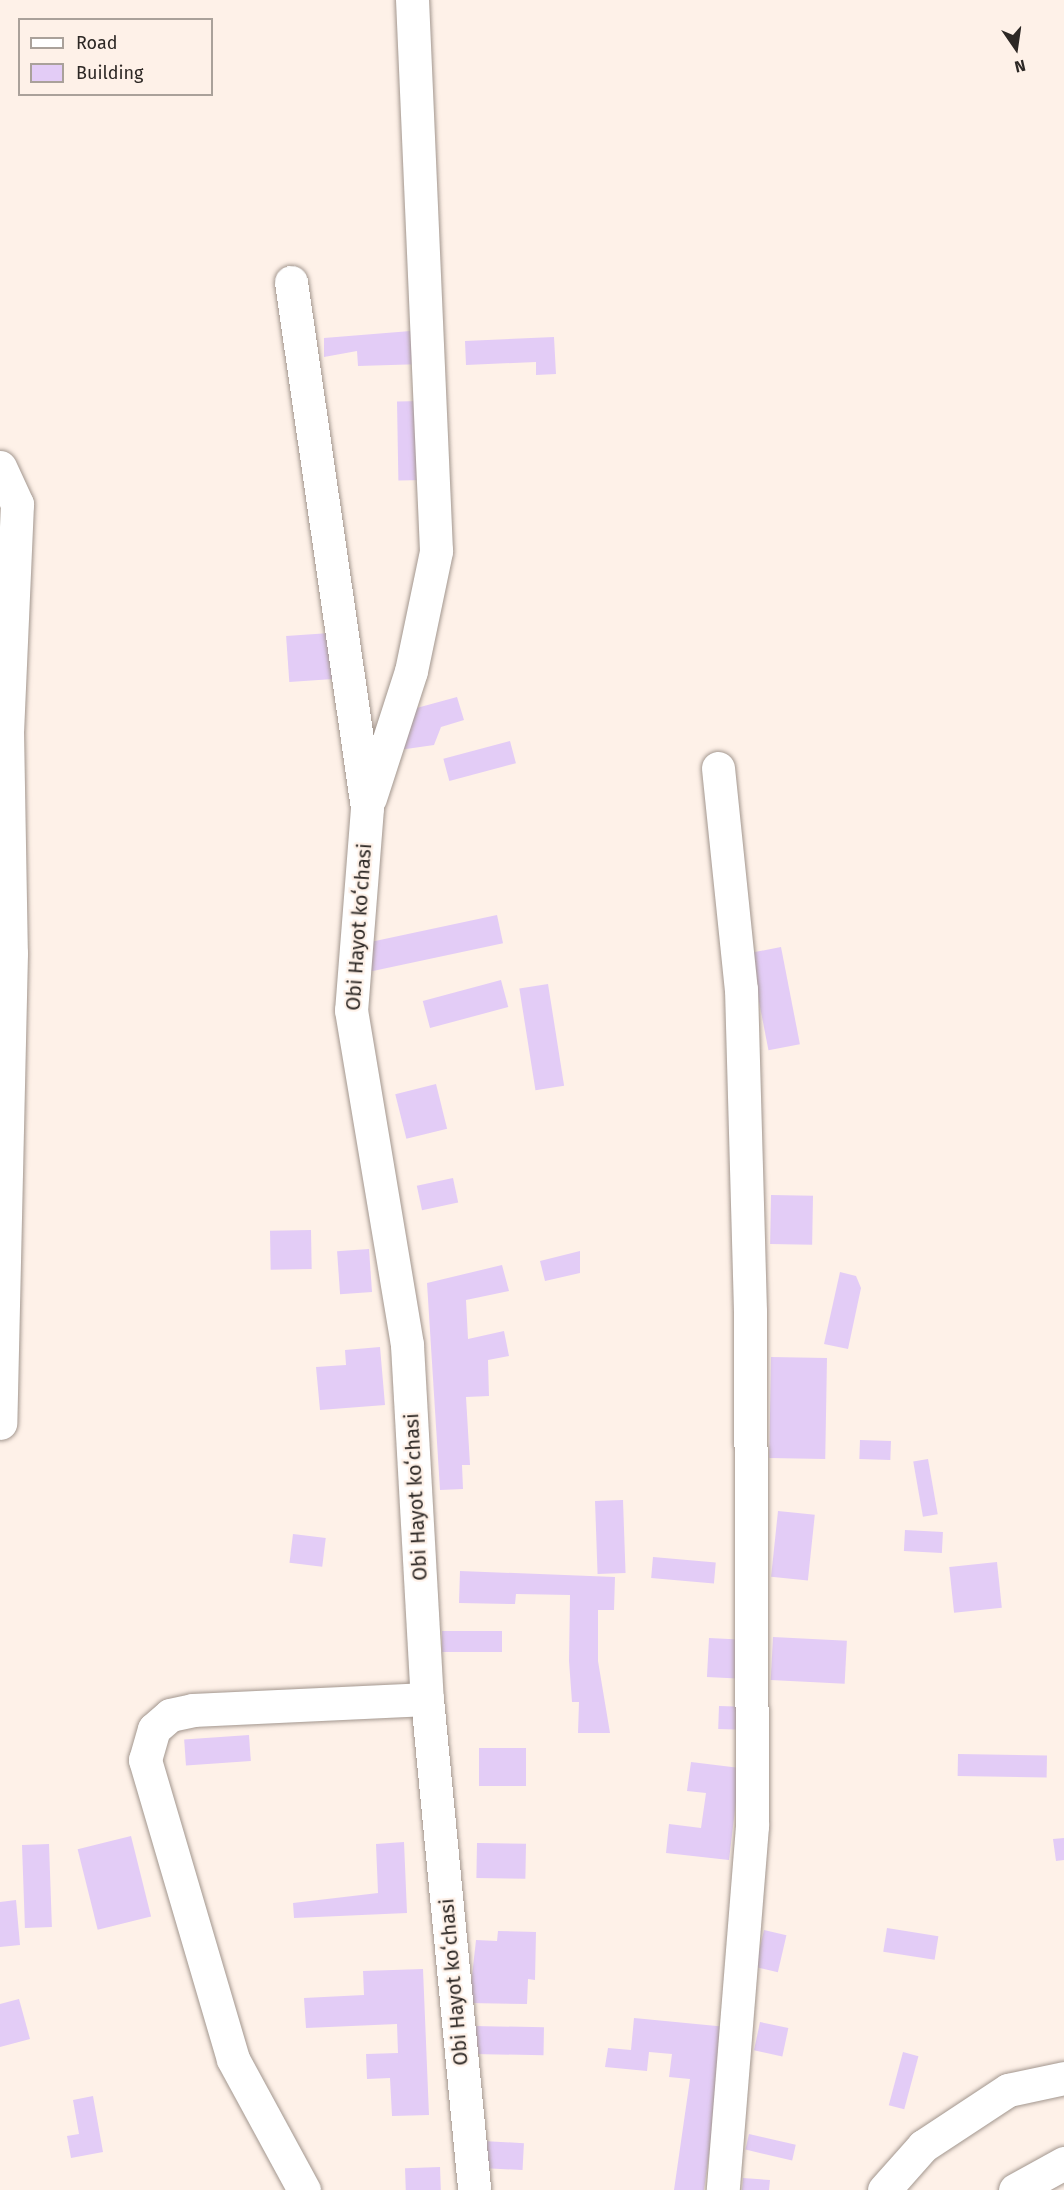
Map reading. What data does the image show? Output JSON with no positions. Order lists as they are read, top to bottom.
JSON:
{
  "streets": {
    "street": ["Obi Hayot koʻchasi"]
  },
  "legend": ["Road", "Building"],
  "north": "bottom"
}
